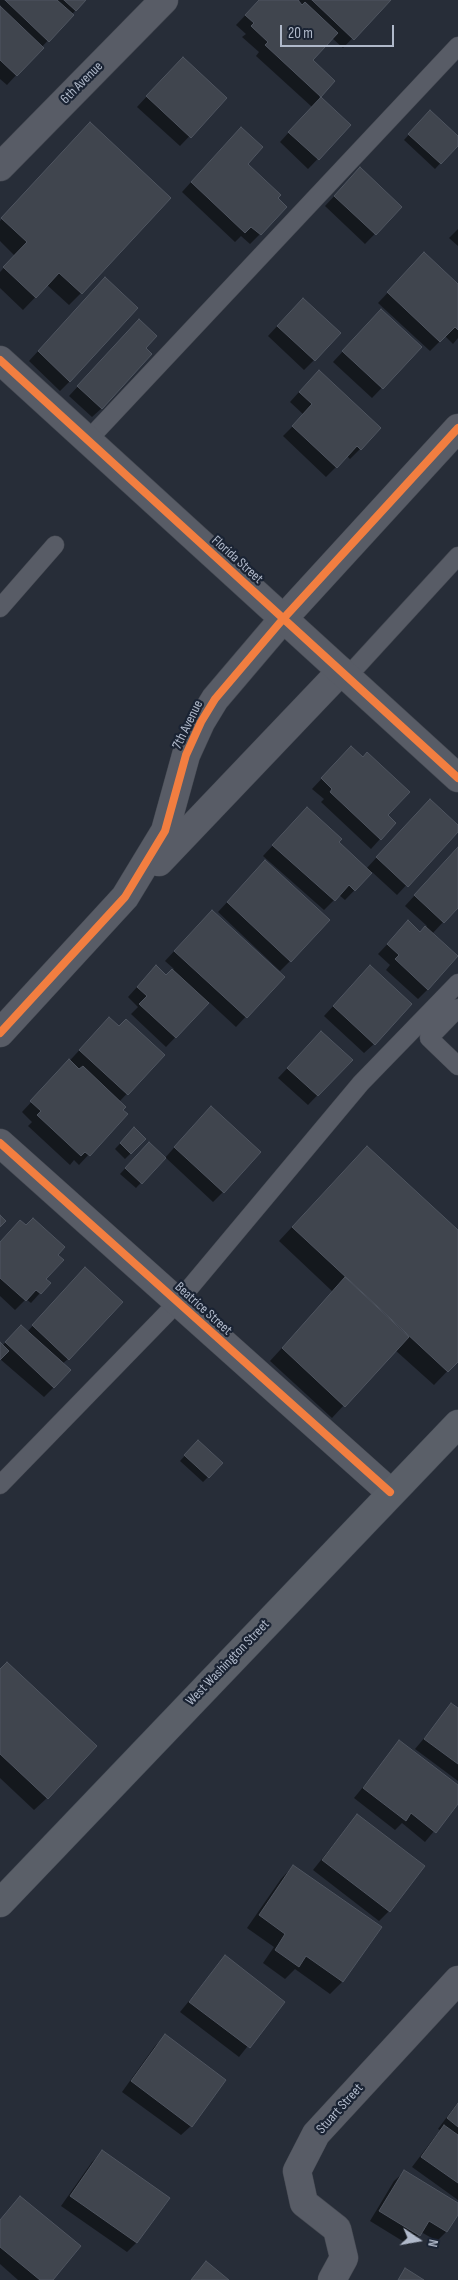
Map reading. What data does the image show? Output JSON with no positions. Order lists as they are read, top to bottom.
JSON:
{
  "streets": {
    "main road": ["West Washington Street"],
    "street": [
      "6th Avenue",
      "Florida Street",
      "7th Avenue",
      "Beatrice Street",
      "Stuart Street"
    ]
  },
  "crossings": [
    ["Florida Street", "7th Avenue"],
    ["Beatrice Street", "West Washington Street"]
  ],
  "scale_bar": "20 m",
  "north": "right"
}
